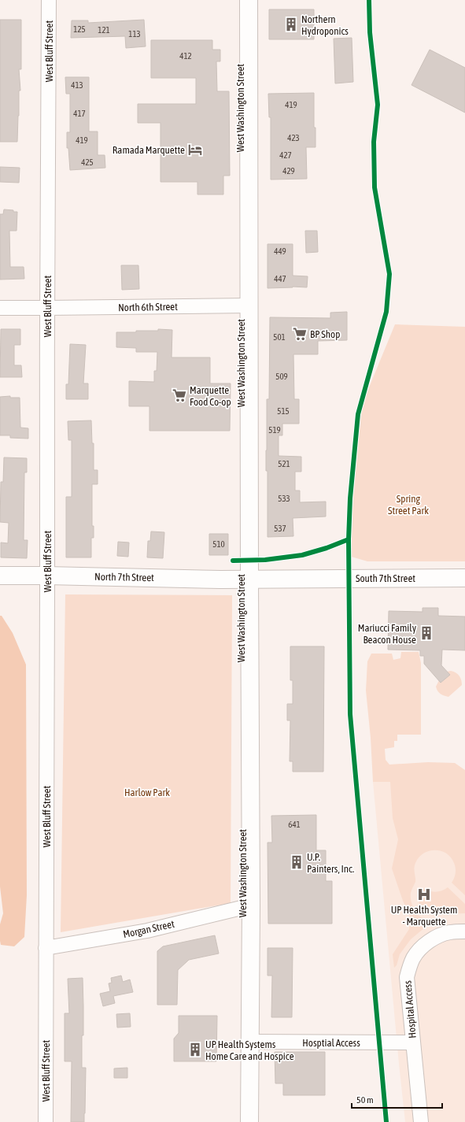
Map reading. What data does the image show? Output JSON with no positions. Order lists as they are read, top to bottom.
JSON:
{
  "streets": {
    "main road": ["West Washington Street", "North 7th Street", "South 7th Street"],
    "street": [
      "West Bluff Street",
      "North 6th Street",
      "Morgan Street",
      "Hospital Access",
      "Hosptial Access"
    ]
  },
  "crossings": [
    ["West Bluff Street", "North 6th Street"],
    ["West Bluff Street", "North 7th Street"],
    ["West Bluff Street", "Morgan Street"],
    ["West Washington Street", "North 6th Street"],
    ["West Washington Street", "North 7th Street"],
    ["West Washington Street", "South 7th Street"],
    ["West Washington Street", "Morgan Street"],
    ["West Washington Street", "Hosptial Access"],
    ["North 7th Street", "South 7th Street"],
    ["Hospital Access", "Hosptial Access"]
  ],
  "parks": ["Spring Street Park", "Harlow Park"],
  "places": {
    "building": [
      "Northern Hydroponics",
      "Mariucci Family Beacon House",
      "U.P. Painters, Inc.",
      "UP Health Systems Home Care and Hospice"
    ],
    "hotel": ["Ramada Marquette"],
    "supermarket": ["BP Shop", "Marquette Food Co-op"],
    "hospital": ["UP Health System - Marquette"]
  },
  "house_numbers": [
    "125",
    "121",
    "113",
    "412",
    "413",
    "419",
    "417",
    "423",
    "419",
    "427",
    "425",
    "429",
    "449",
    "447",
    "501",
    "509",
    "515",
    "519",
    "521",
    "533",
    "537",
    "510",
    "641"
  ],
  "scale_bar": "50 m"
}
